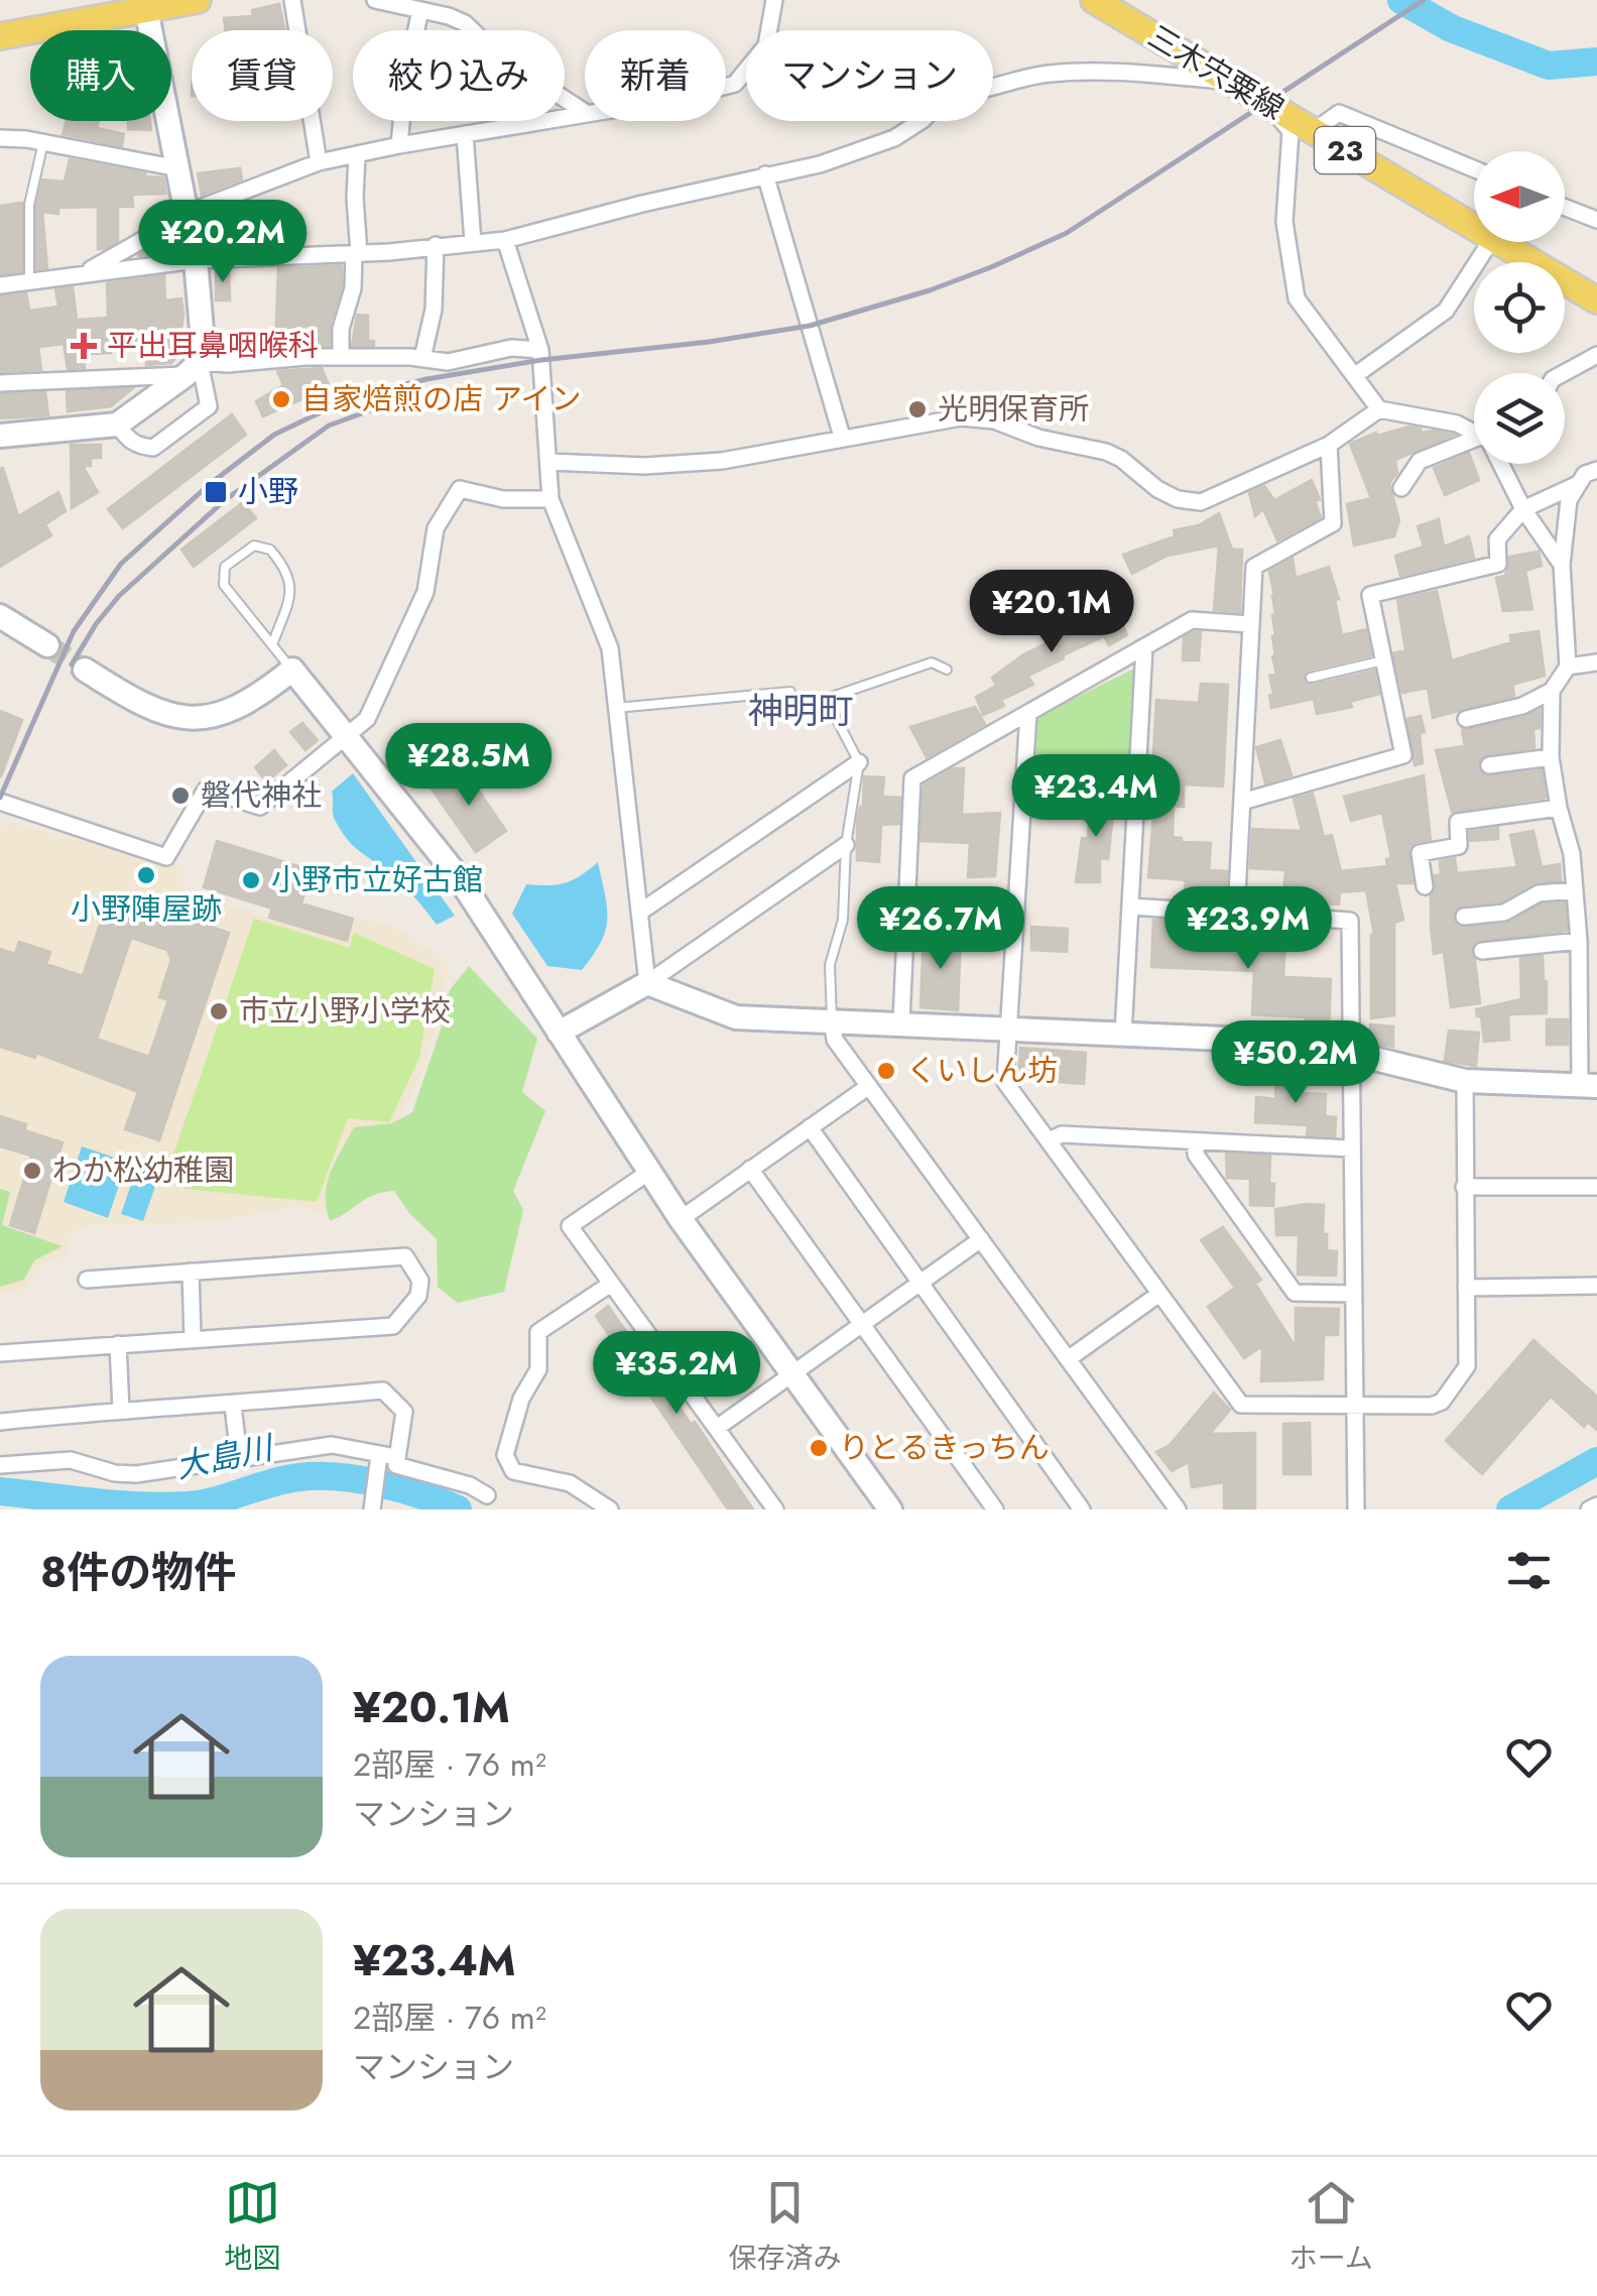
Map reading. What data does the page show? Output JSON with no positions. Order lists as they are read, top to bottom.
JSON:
{
  "streets": {
    "main road": ["三木宍粟線", "23"]
  },
  "districts": ["神明町"],
  "water": ["大島川"],
  "places": {
    "health": ["平出耳鼻咽喉科"],
    "other": [
      "自家焙煎の店 アイン",
      "光明保育所",
      "磐代神社",
      "小野陣屋跡",
      "小野市立好古館",
      "市立小野小学校",
      "くいしん坊",
      "わか松幼稚園",
      "りとるきっちん"
    ],
    "transit": ["小野"]
  },
  "north": "left",
  "page": {
    "chip": [
      "購入",
      "賃貸",
      "絞り込み",
      "新着",
      "マンション"
    ],
    "price": [
      "¥20.2M",
      "¥20.1M",
      "¥28.5M",
      "¥23.4M",
      "¥26.7M",
      "¥23.9M",
      "¥50.2M",
      "¥35.2M"
    ],
    "heading": "8件の物件",
    "list": [
      {
        "name": "¥20.1M",
        "note": "2部屋 · 76 m² · マンション"
      },
      {
        "name": "¥23.4M",
        "note": "2部屋 · 76 m² · マンション"
      }
    ],
    "tabs": ["地図", "保存済み", "ホーム"]
  }
}
